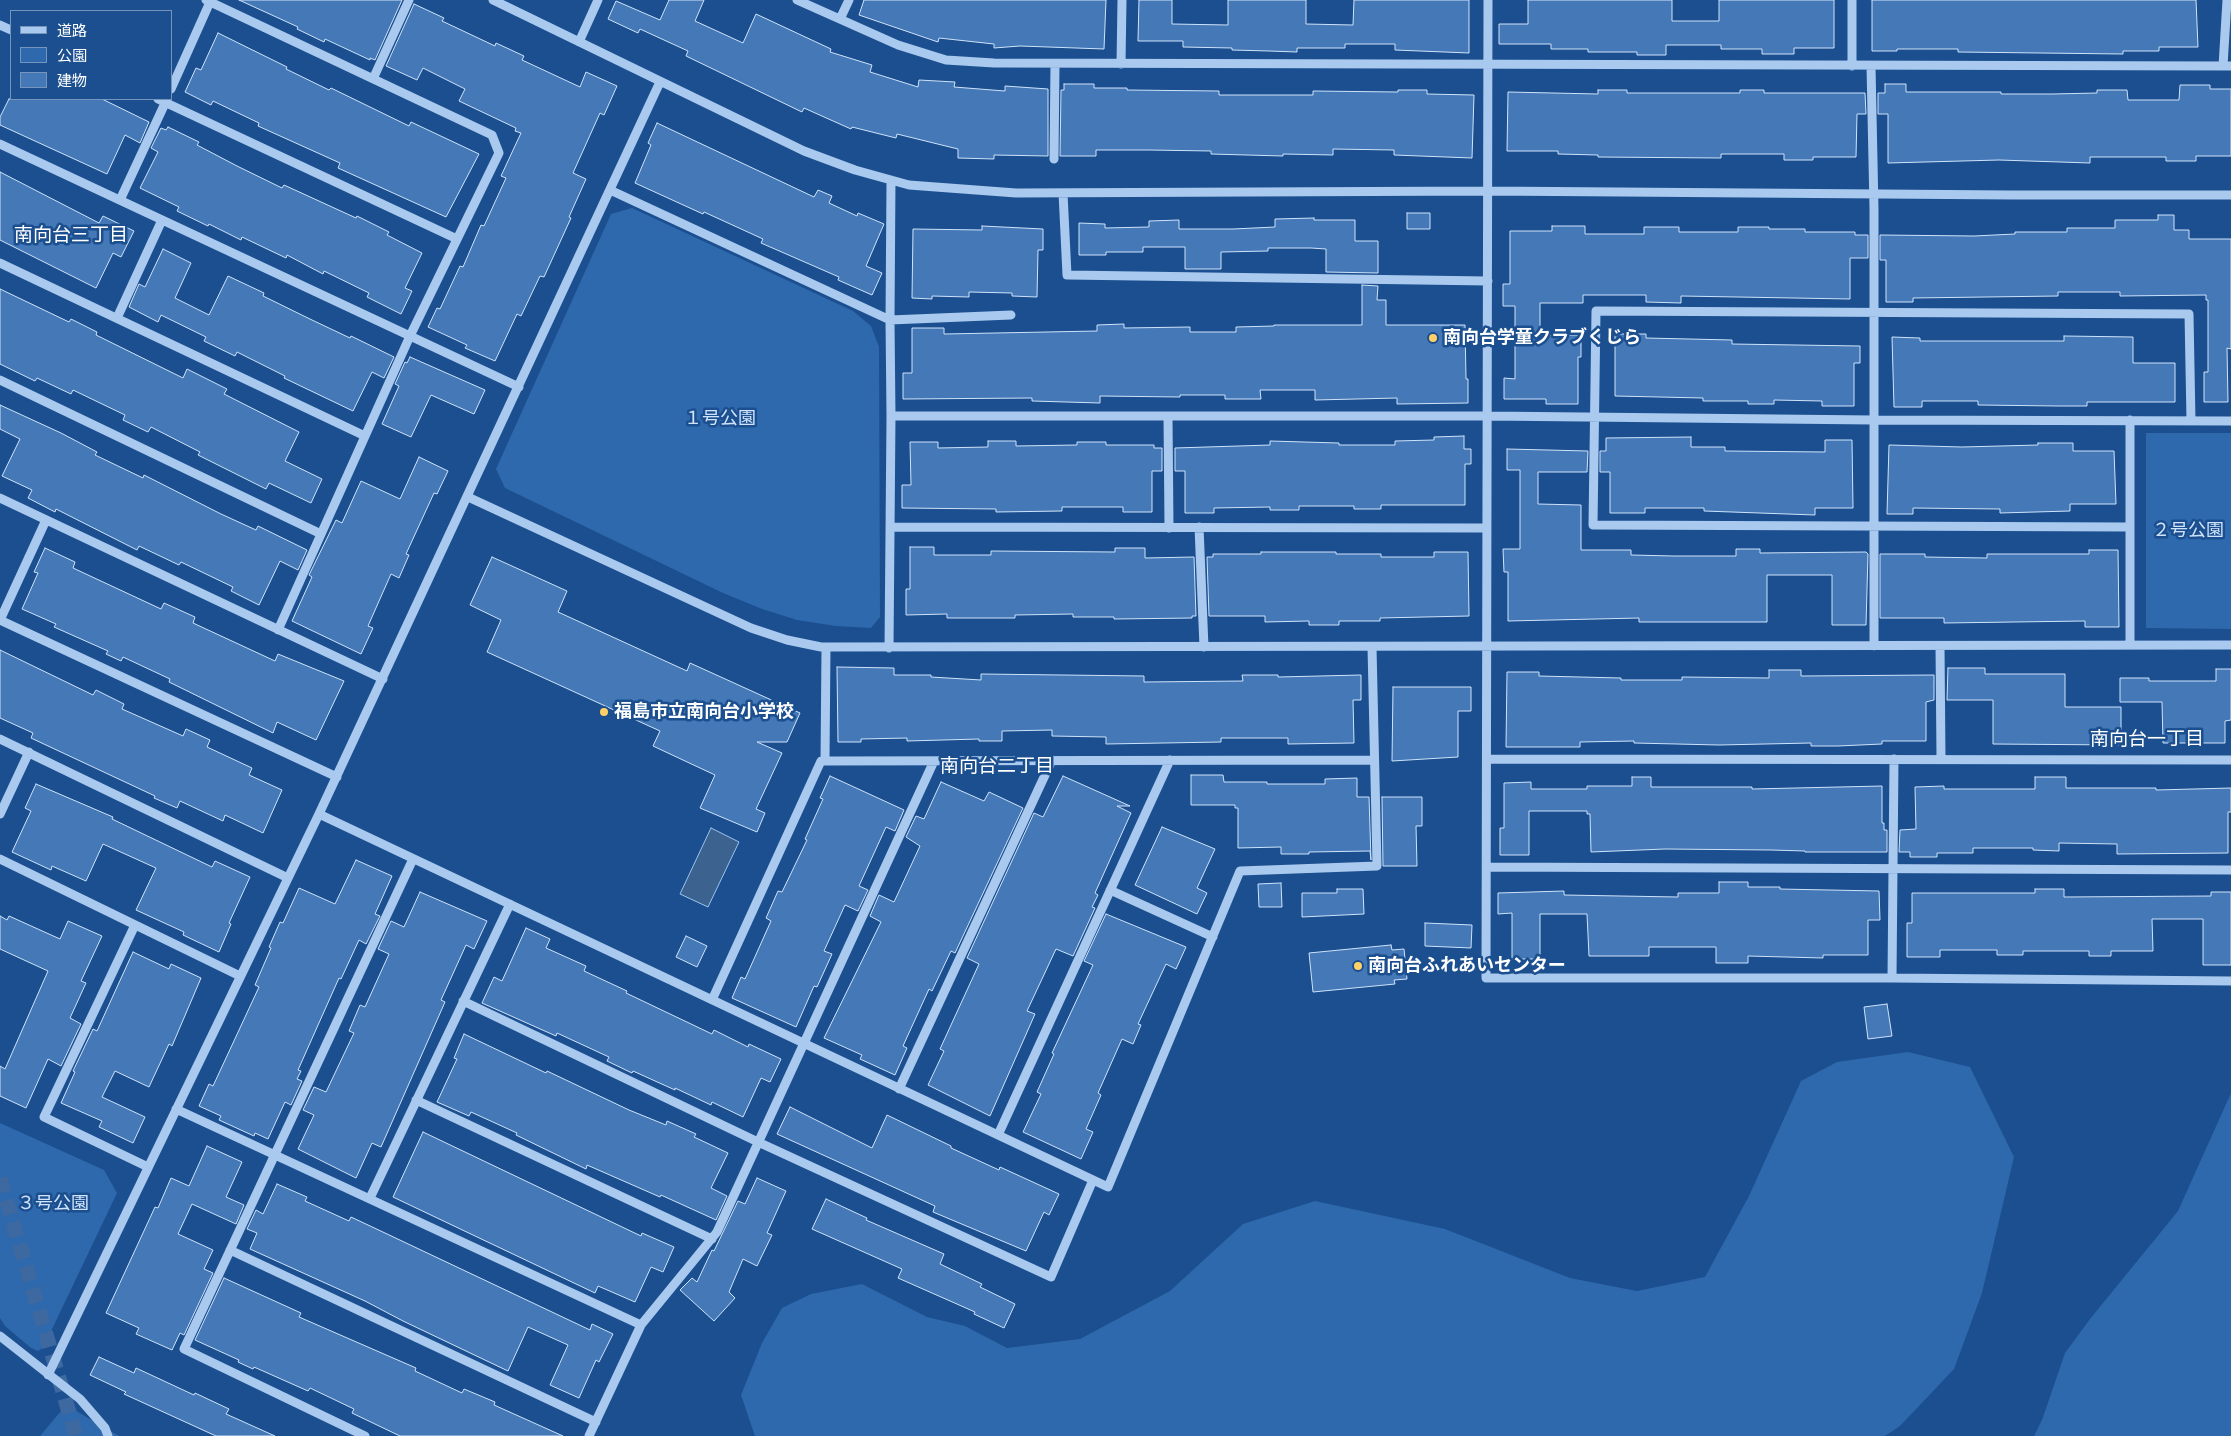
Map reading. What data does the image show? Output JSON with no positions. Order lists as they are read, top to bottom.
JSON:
{
  "districts": ["南向台三丁目", "南向台一丁目", "南向台二丁目"],
  "parks": ["１号公園", "２号公園", "３号公園"],
  "places": ["南向台学童クラブくじら", "福島市立南向台小学校", "南向台ふれあいセンター"],
  "legend": ["道路", "公園", "建物"]
}
